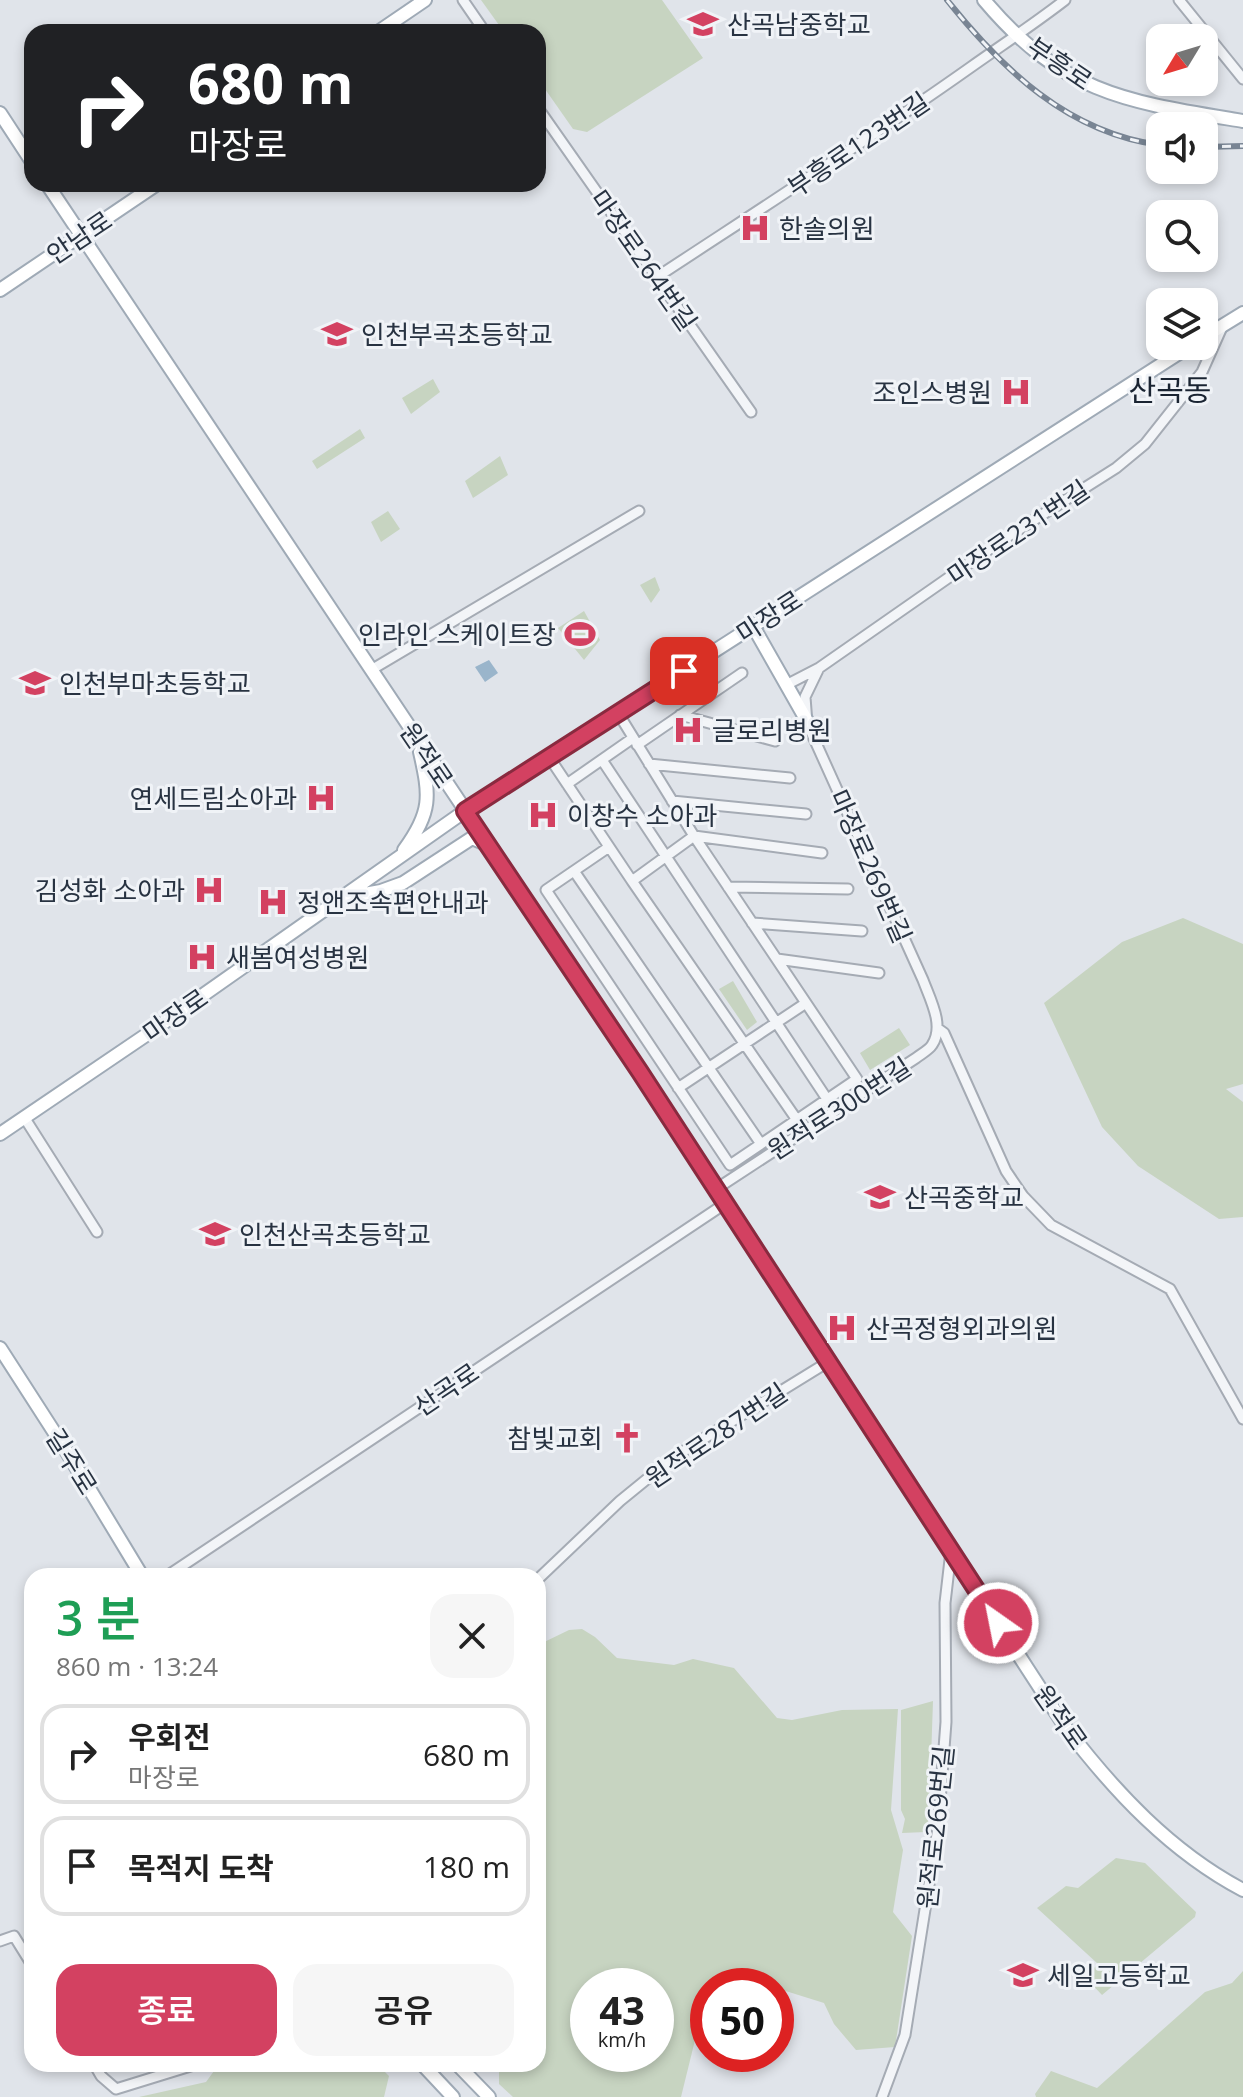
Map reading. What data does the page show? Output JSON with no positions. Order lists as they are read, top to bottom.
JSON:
{
  "streets": {
    "main road": [
      "부흥로",
      "안남로",
      "마장로",
      "원적로",
      "길주로"
    ],
    "street": [
      "부흥로123번길",
      "마장로264번길",
      "마장로231번길",
      "마장로269번길",
      "원적로300번길",
      "산곡로",
      "원적로287번길",
      "원적로269번길"
    ]
  },
  "crossings": [
    ["부흥로", "부흥로123번길"],
    ["부흥로123번길", "마장로264번길"],
    ["안남로", "원적로"],
    ["마장로", "원적로"],
    ["원적로", "원적로300번길"],
    ["원적로", "산곡로"],
    ["원적로", "원적로287번길"],
    ["원적로", "원적로269번길"],
    ["마장로269번길", "원적로300번길"]
  ],
  "districts": ["산곡동"],
  "places": {
    "school or university": [
      "산곡남중학교",
      "인천부곡초등학교",
      "인천부마초등학교",
      "산곡중학교",
      "인천산곡초등학교",
      "세일고등학교"
    ],
    "hospital": [
      "한솔의원",
      "조인스병원",
      "글로리병원",
      "연세드림소아과",
      "이창수 소아과",
      "김성화 소아과",
      "정앤조속편안내과",
      "새봄여성병원",
      "산곡정형외과의원"
    ],
    "sports": ["인라인 스케이트장"],
    "church": ["참빛교회"]
  },
  "north": "bottom left",
  "page": {
    "turn": ["680 m", "마장로"],
    "heading": ["3 분", "860 m · 13:24"],
    "list": [
      {
        "name": "우회전",
        "note": "마장로",
        "value": "680 m"
      },
      {
        "name": "목적지 도착",
        "value": "180 m"
      }
    ],
    "buttons": ["종료", "공유"],
    "speed": "43 km/h",
    "limit": "50"
  }
}
